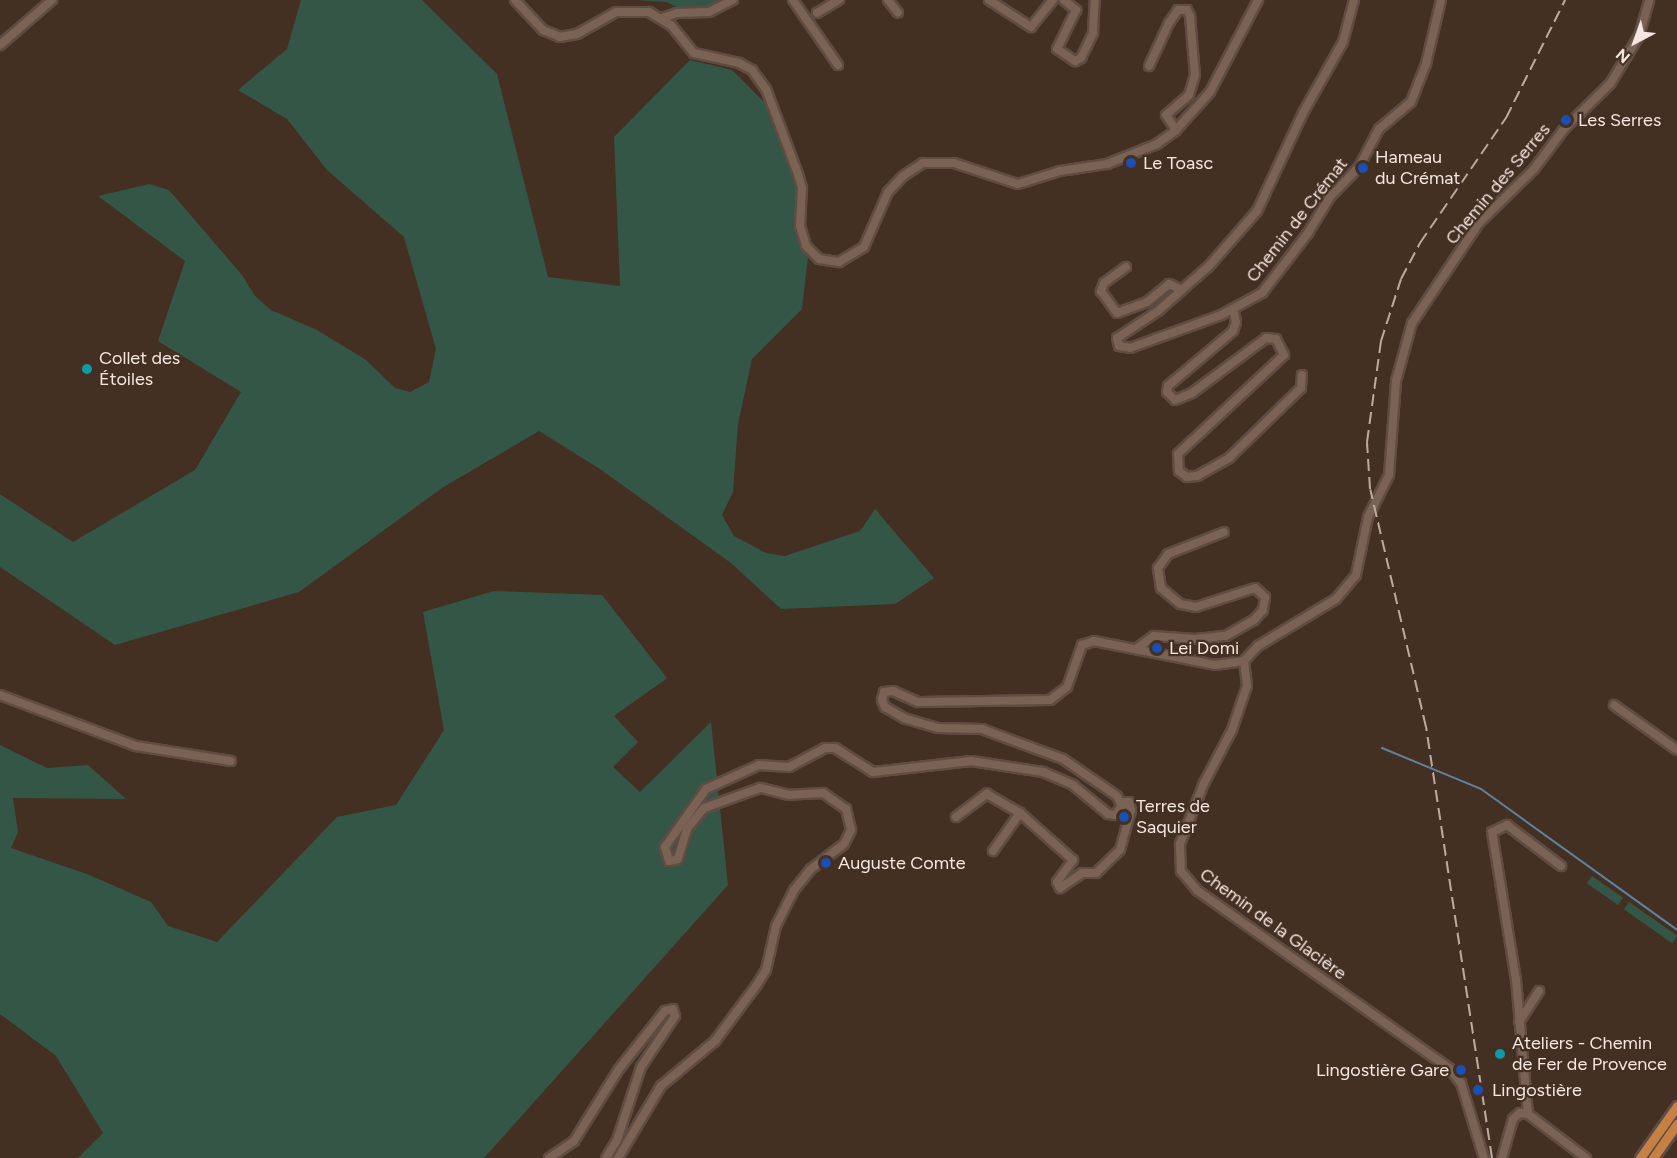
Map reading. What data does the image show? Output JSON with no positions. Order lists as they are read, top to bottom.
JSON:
{
  "streets": {
    "street": ["Chemin des Serres", "Chemin de Crémat", "Chemin de la Glacière"]
  },
  "crossings": [
    ["Chemin des Serres", "Chemin de la Glacière"]
  ],
  "places": [
    "Les Serres",
    "Le Toasc",
    "Hameau du Crémat",
    "Collet des Étoiles",
    "Lei Domi",
    "Terres de Saquier",
    "Auguste Comte",
    "Ateliers - Chemin de Fer de Provence",
    "Lingostière Gare",
    "Lingostière"
  ],
  "north": "bottom left"
}
